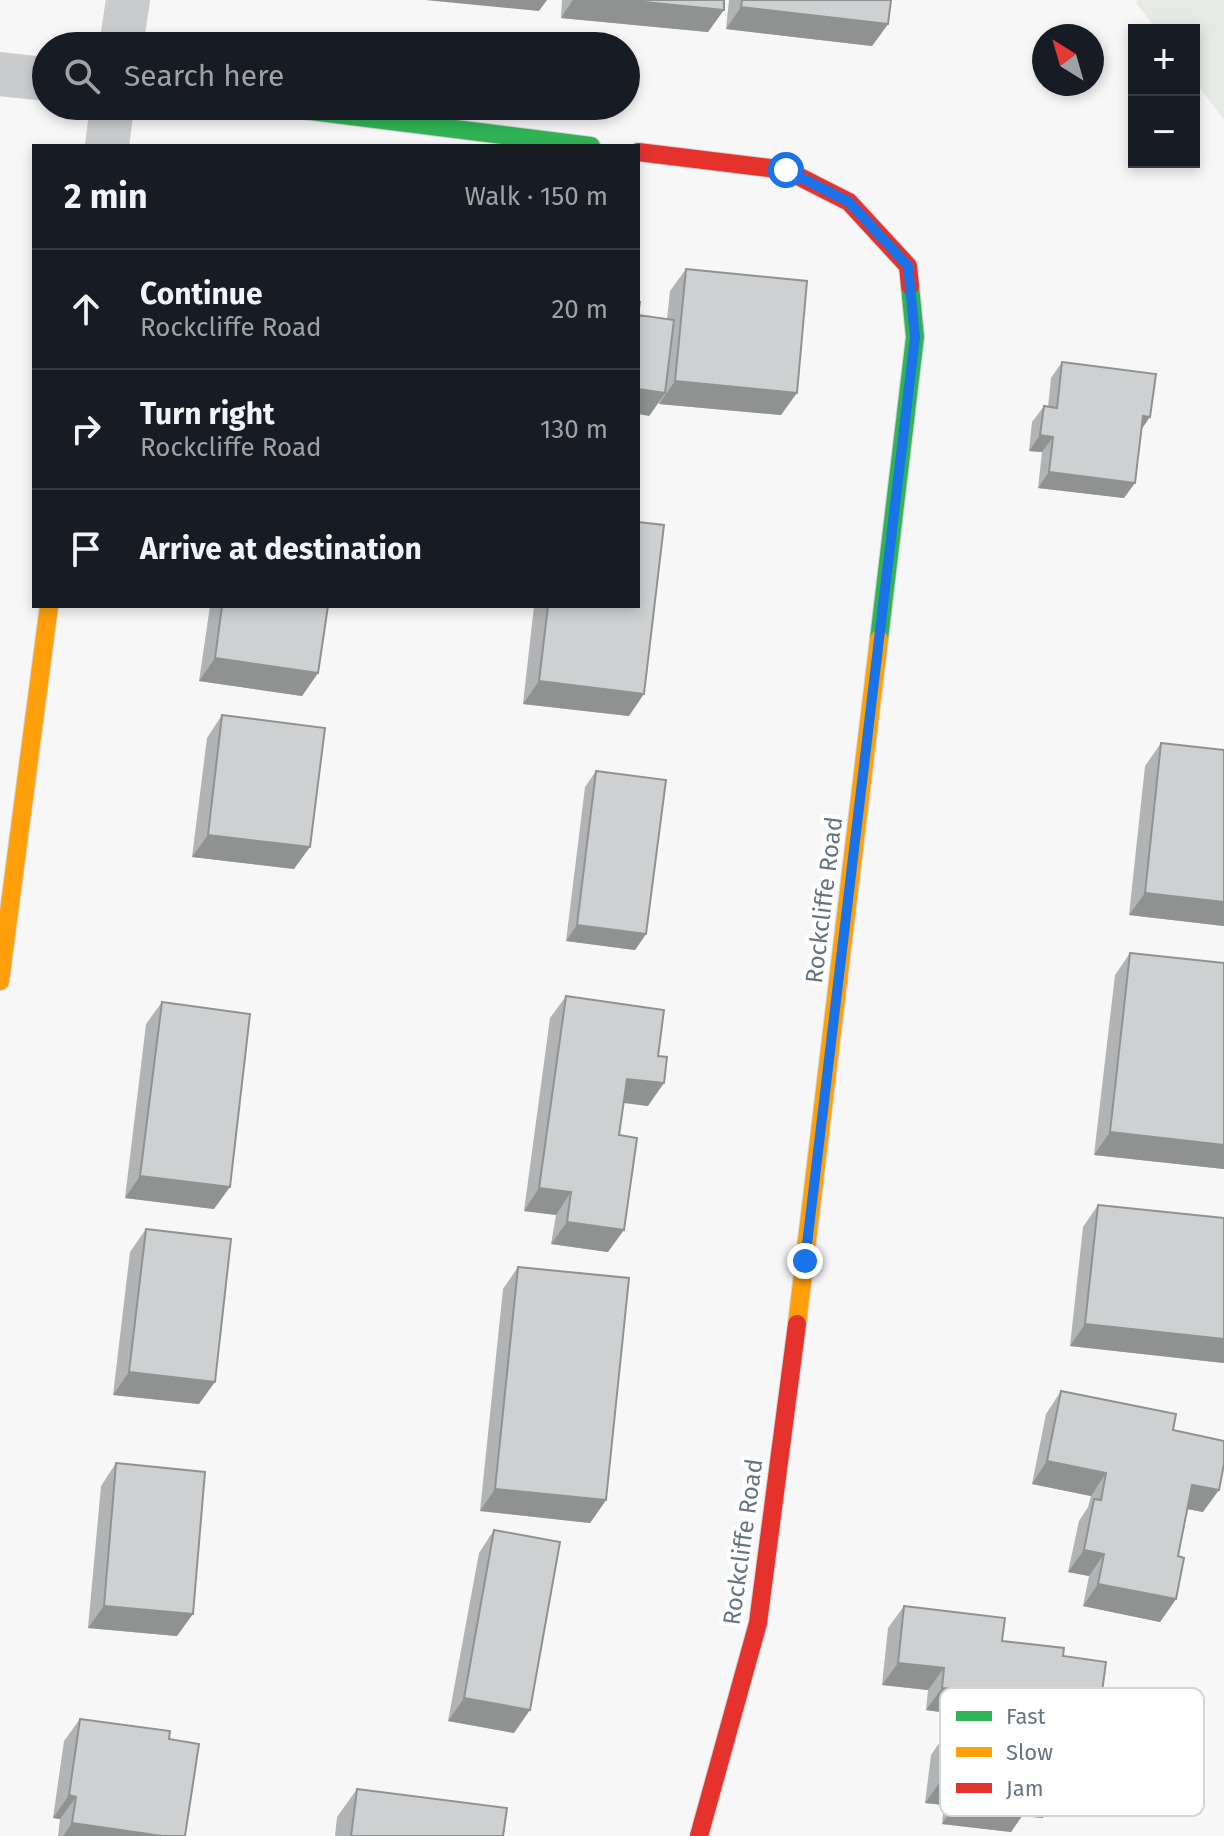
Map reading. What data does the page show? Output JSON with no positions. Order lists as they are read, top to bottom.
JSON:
{
  "streets": {
    "street": ["Rockcliffe Road"]
  },
  "legend": ["Fast", "Slow", "Jam"],
  "north": "top left",
  "page": {
    "map_buttons": ["+", "−"],
    "search": "Search here",
    "heading": ["2 min", "Walk · 150 m"],
    "list": [
      ["Continue", "Rockcliffe Road", "20 m"],
      ["Turn right", "Rockcliffe Road", "130 m"],
      "Arrive at destination"
    ]
  }
}
